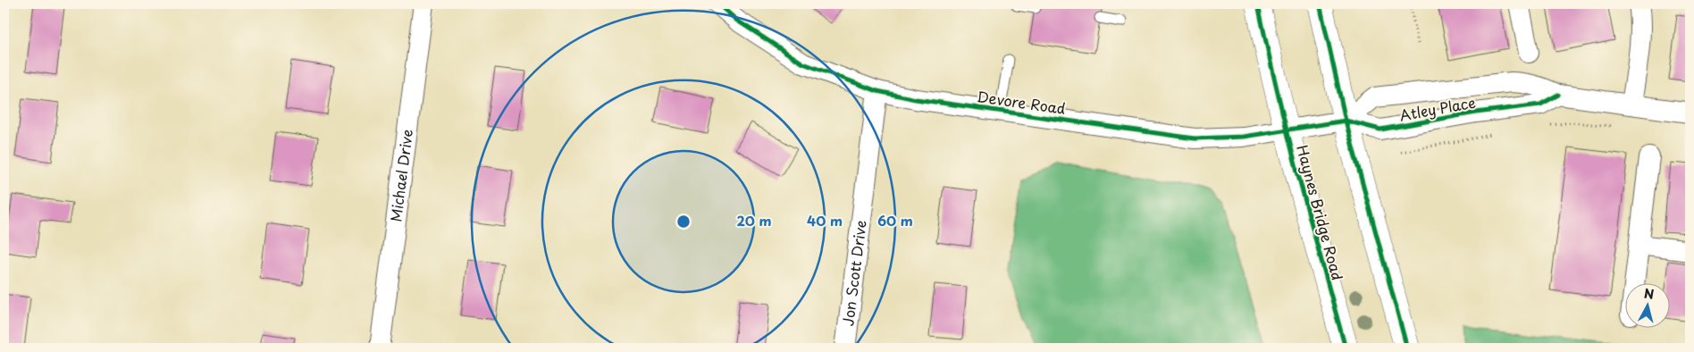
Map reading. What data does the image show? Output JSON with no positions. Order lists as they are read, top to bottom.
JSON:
{
  "streets": {
    "main road": ["Haynes Bridge Road"],
    "street": [
      "Devore Road",
      "Atley Place",
      "Michael Drive",
      "Jon Scott Drive"
    ]
  },
  "crossings": [
    ["Devore Road", "Atley Place"],
    ["Devore Road", "Haynes Bridge Road"],
    ["Devore Road", "Jon Scott Drive"]
  ],
  "north": "top",
  "rings": ["20 m", "40 m", "60 m"]
}
